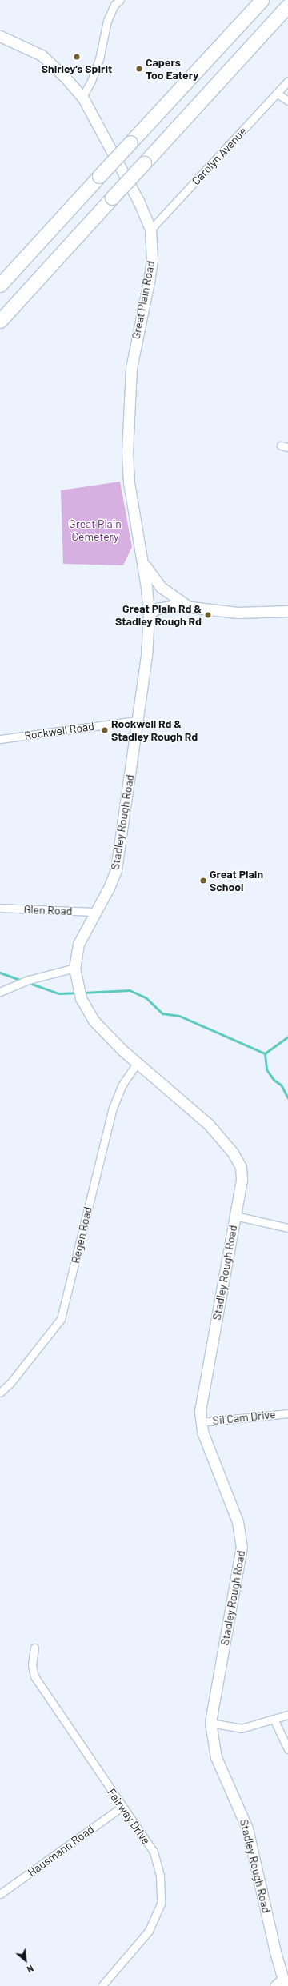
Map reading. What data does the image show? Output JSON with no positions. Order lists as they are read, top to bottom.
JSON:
{
  "streets": {
    "main road": ["Great Plain Road", "Stadley Rough Road"],
    "street": [
      "Carolyn Avenue",
      "Rockwell Road",
      "Glen Road",
      "Regen Road",
      "Sil Cam Drive",
      "Fairway Drive",
      "Hausmann Road"
    ]
  },
  "crossings": [
    ["Carolyn Avenue", "Great Plain Road"],
    ["Great Plain Road", "Stadley Rough Road"],
    ["Rockwell Road", "Stadley Rough Road"],
    ["Stadley Rough Road", "Glen Road"],
    ["Stadley Rough Road", "Regen Road"],
    ["Stadley Rough Road", "Sil Cam Drive"],
    ["Fairway Drive", "Hausmann Road"]
  ],
  "parks": ["Great Plain Cemetery"],
  "places": [
    "Shirley's Spirit",
    "Capers Too Eatery",
    "Great Plain Rd & Stadley Rough Rd",
    "Rockwell Rd & Stadley Rough Rd",
    "Great Plain School"
  ],
  "north": "bottom right"
}
